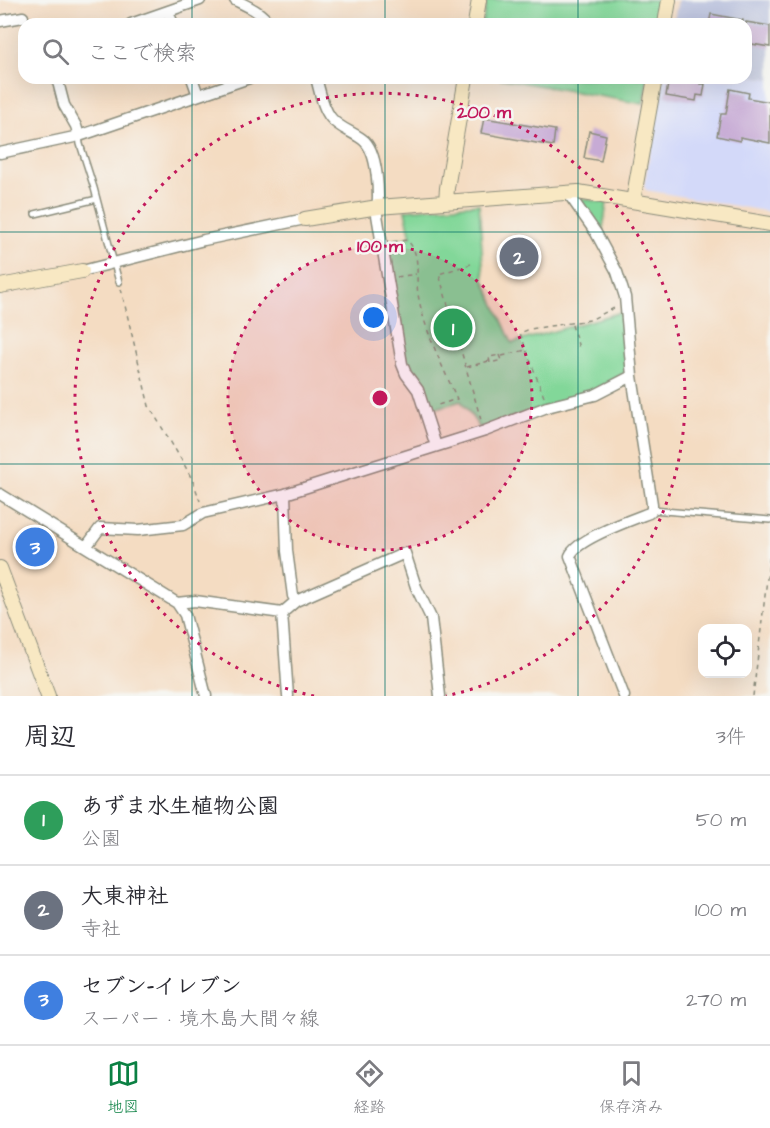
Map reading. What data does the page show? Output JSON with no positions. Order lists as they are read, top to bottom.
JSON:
{
  "page": {
    "search": "ここで検索",
    "pins": ["2", "1", "3"],
    "heading": ["周辺", "3件"],
    "list": [
      {
        "mark": "1",
        "name": "あずま水生植物公園",
        "note": "公園",
        "value": "50 m"
      },
      {
        "mark": "2",
        "name": "大東神社",
        "note": "寺社",
        "value": "100 m"
      },
      {
        "mark": "3",
        "name": "セブン-イレブン",
        "note": "スーパー · 境木島大間々線",
        "value": "270 m"
      }
    ],
    "nav": ["地図", "経路", "保存済み"]
  },
  "rings": ["200 m", "100 m"]
}
